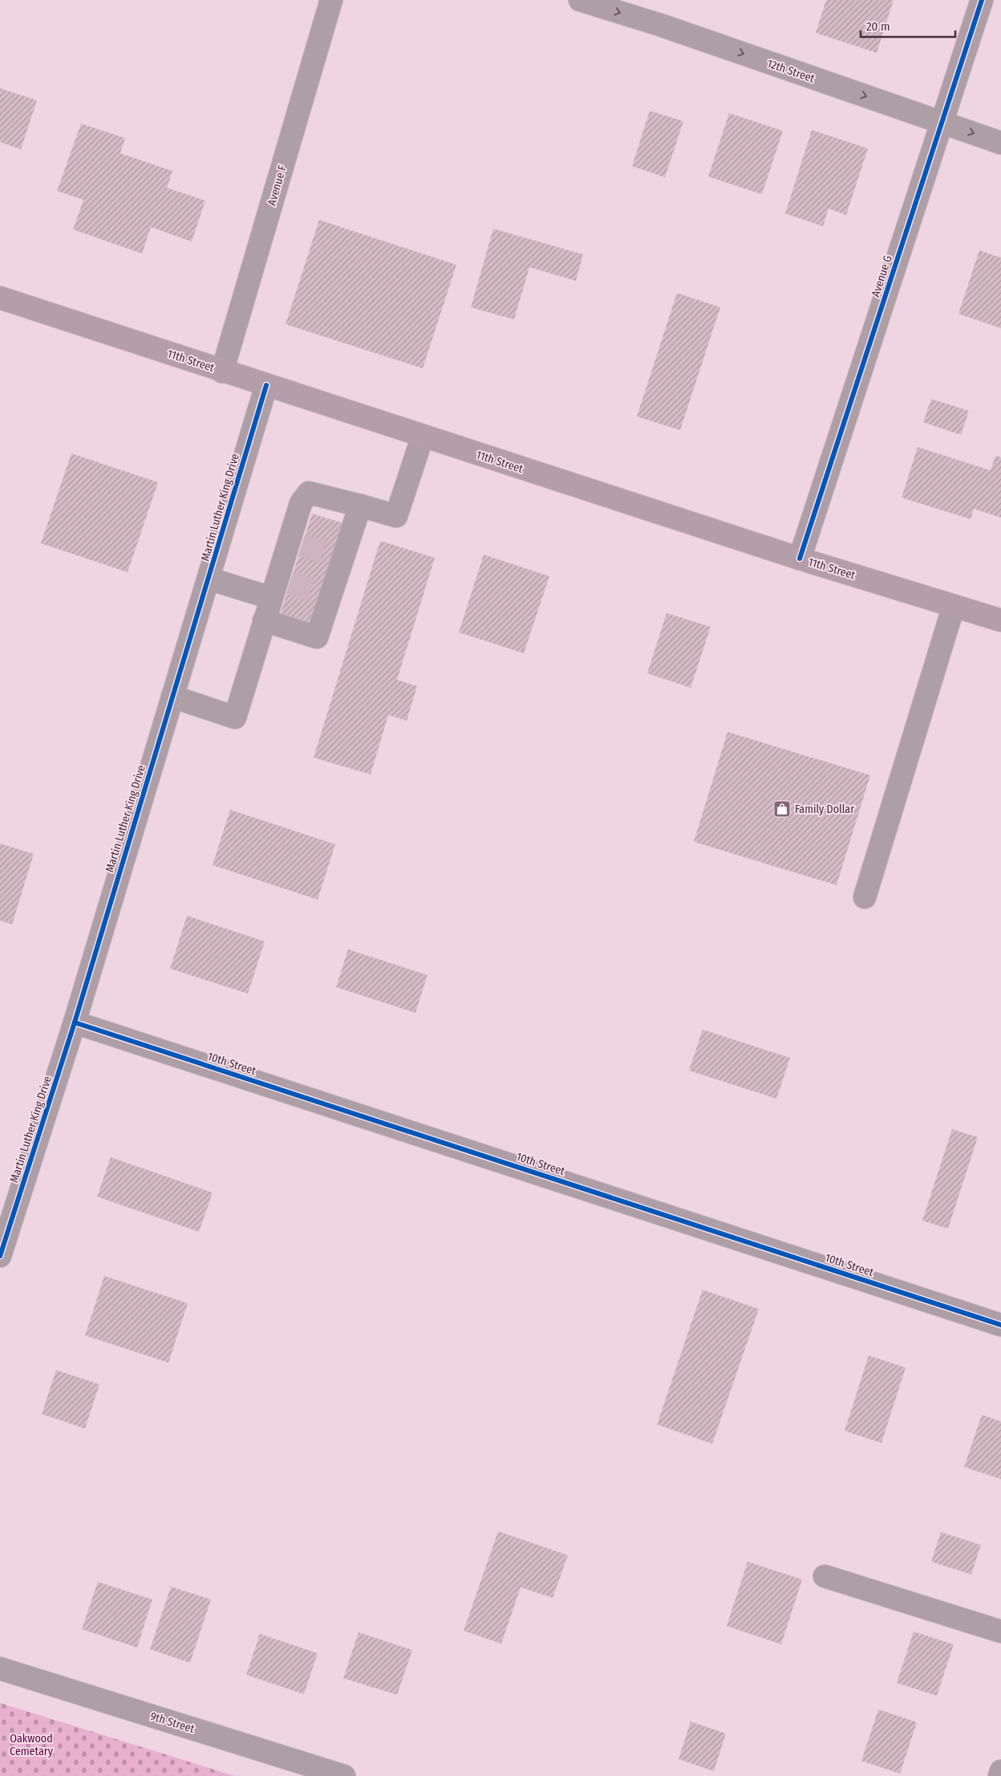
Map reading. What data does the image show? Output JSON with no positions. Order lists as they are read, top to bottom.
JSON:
{
  "streets": {
    "main road": ["11th Street"],
    "street": [
      "12th Street",
      "Avenue F",
      "Avenue G",
      "Martin Luther King Drive",
      "10th Street",
      "9th Street"
    ]
  },
  "crossings": [
    ["12th Street", "Avenue G"],
    ["Avenue F", "11th Street"],
    ["Avenue G", "11th Street"],
    ["11th Street", "Martin Luther King Drive"],
    ["Martin Luther King Drive", "10th Street"]
  ],
  "one_way": ["12th Street"],
  "parks": ["Oakwood Cemetary"],
  "places": {
    "shop": ["Family Dollar"]
  },
  "scale_bar": "20 m"
}
